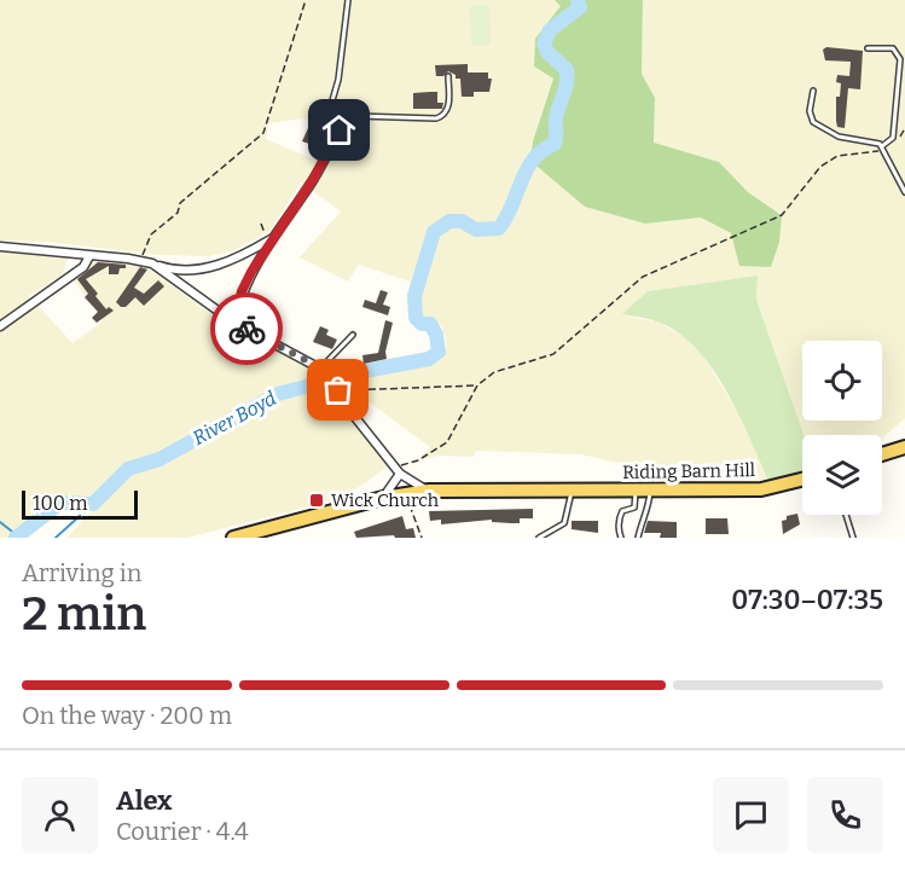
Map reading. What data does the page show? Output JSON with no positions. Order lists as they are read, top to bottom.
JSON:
{
  "streets": {
    "main road": ["Riding Barn Hill"]
  },
  "water": ["River Boyd"],
  "places": {
    "transit": ["Wick Church"]
  },
  "scale_bar": "100 m",
  "page": {
    "scale": "100 m",
    "heading": ["2 min", "Arriving in", "07:30–07:35"],
    "panel": ["Alex", "Courier · 4.4"],
    "bar": "On the way · 200 m"
  }
}
